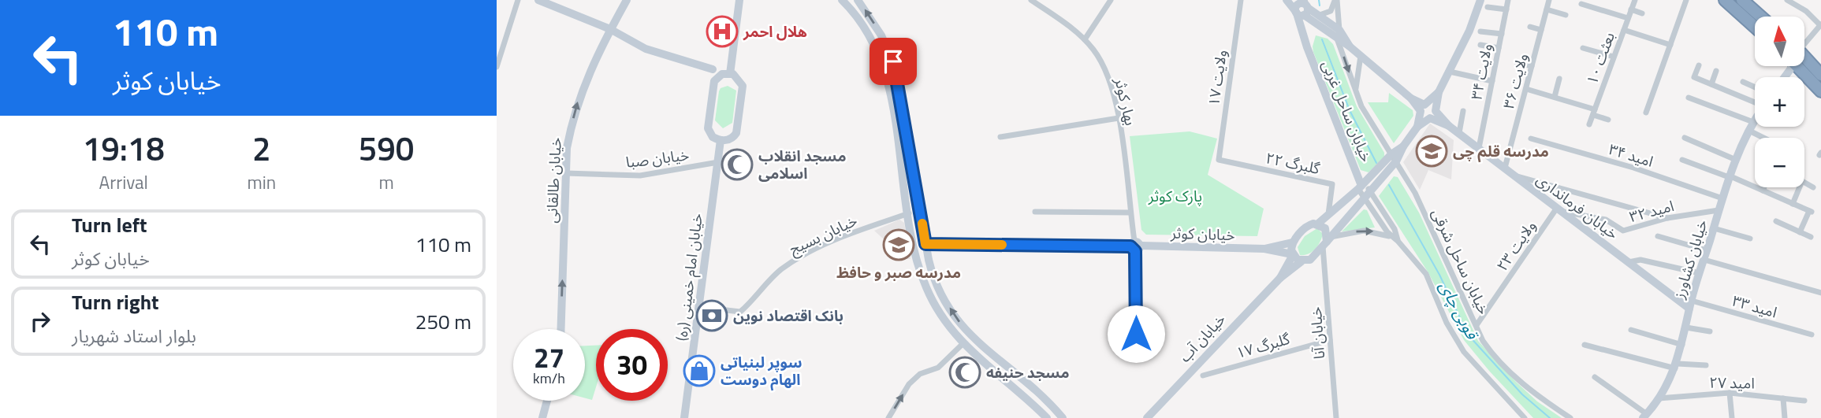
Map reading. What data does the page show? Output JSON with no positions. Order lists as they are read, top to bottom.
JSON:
{
  "streets": {
    "main road": [
      "خیابان ساحل غربی",
      "خیابان طالقانی",
      "خیابان فرمانداری",
      "خیابان کوثر",
      "خیابان کشاورز",
      "خیابان امام خمینی (ره)",
      "خیابان آب"
    ],
    "street": [
      "بعثت ۱۰",
      "ولایت ۳۴",
      "ولایت ۱۷",
      "ولایت ۳۶",
      "بهار کوثر",
      "امید ۳۴",
      "خیابان صبا",
      "گلبرگ ۲۲",
      "امید ۳۲",
      "خیابان بسیج",
      "ولایت ۲۳",
      "خیابان ساحل شرقی",
      "امید ۳۳",
      "خیابان آنا",
      "گلبرگ ۱۷",
      "امید ۲۷"
    ]
  },
  "crossings": [
    ["ولایت ۳۴", "خیابان فرمانداری"],
    ["ولایت ۱۷", "گلبرگ ۲۲"],
    ["ولایت ۳۶", "خیابان فرمانداری"],
    ["بهار کوثر", "خیابان کوثر"],
    ["امید ۳۴", "خیابان کشاورز"],
    ["خیابان صبا", "خیابان طالقانی"],
    ["خیابان صبا", "خیابان امام خمینی (ره)"],
    ["خیابان فرمانداری", "امید ۳۲"],
    ["خیابان فرمانداری", "ولایت ۲۳"],
    ["خیابان فرمانداری", "خیابان کشاورز"],
    ["خیابان فرمانداری", "امید ۳۳"],
    ["امید ۳۲", "ولایت ۲۳"],
    ["امید ۳۲", "خیابان کشاورز"],
    ["خیابان کوثر", "خیابان آنا"],
    ["خیابان کوثر", "خیابان آب"],
    ["خیابان بسیج", "خیابان امام خمینی (ره)"],
    ["ولایت ۲۳", "خیابان ساحل شرقی"],
    ["خیابان کشاورز", "امید ۳۳"],
    ["خیابان کشاورز", "امید ۲۷"],
    ["خیابان آنا", "خیابان آب"],
    ["خیابان آنا", "گلبرگ ۱۷"]
  ],
  "one_way": ["خیابان طالقانی"],
  "water": ["قوبی چای"],
  "parks": ["پارک کوثر"],
  "places": {
    "hospital": ["هلال احمر"],
    "school or university": ["مدرسه قلم چی", "مدرسه صبر و حافظ"],
    "mosque": ["مسجد انقلاب اسلامی", "مسجد حنیفه"],
    "bank": ["بانک اقتصاد نوین"],
    "shop": ["سوپر لبنیاتی الهام دوست"]
  },
  "north": "top",
  "page": {
    "turn": ["110 m", "خیابان کوثر"],
    "map_buttons": ["+", "−"],
    "eta": [
      "19:18",
      "Arrival",
      "2",
      "min",
      "590",
      "m"
    ],
    "list": [
      {
        "name": "Turn left",
        "note": "خیابان کوثر",
        "value": "110 m"
      },
      {
        "name": "Turn right",
        "note": "بلوار استاد شهریار",
        "value": "250 m"
      }
    ],
    "speed": "27 km/h",
    "limit": "30"
  }
}
